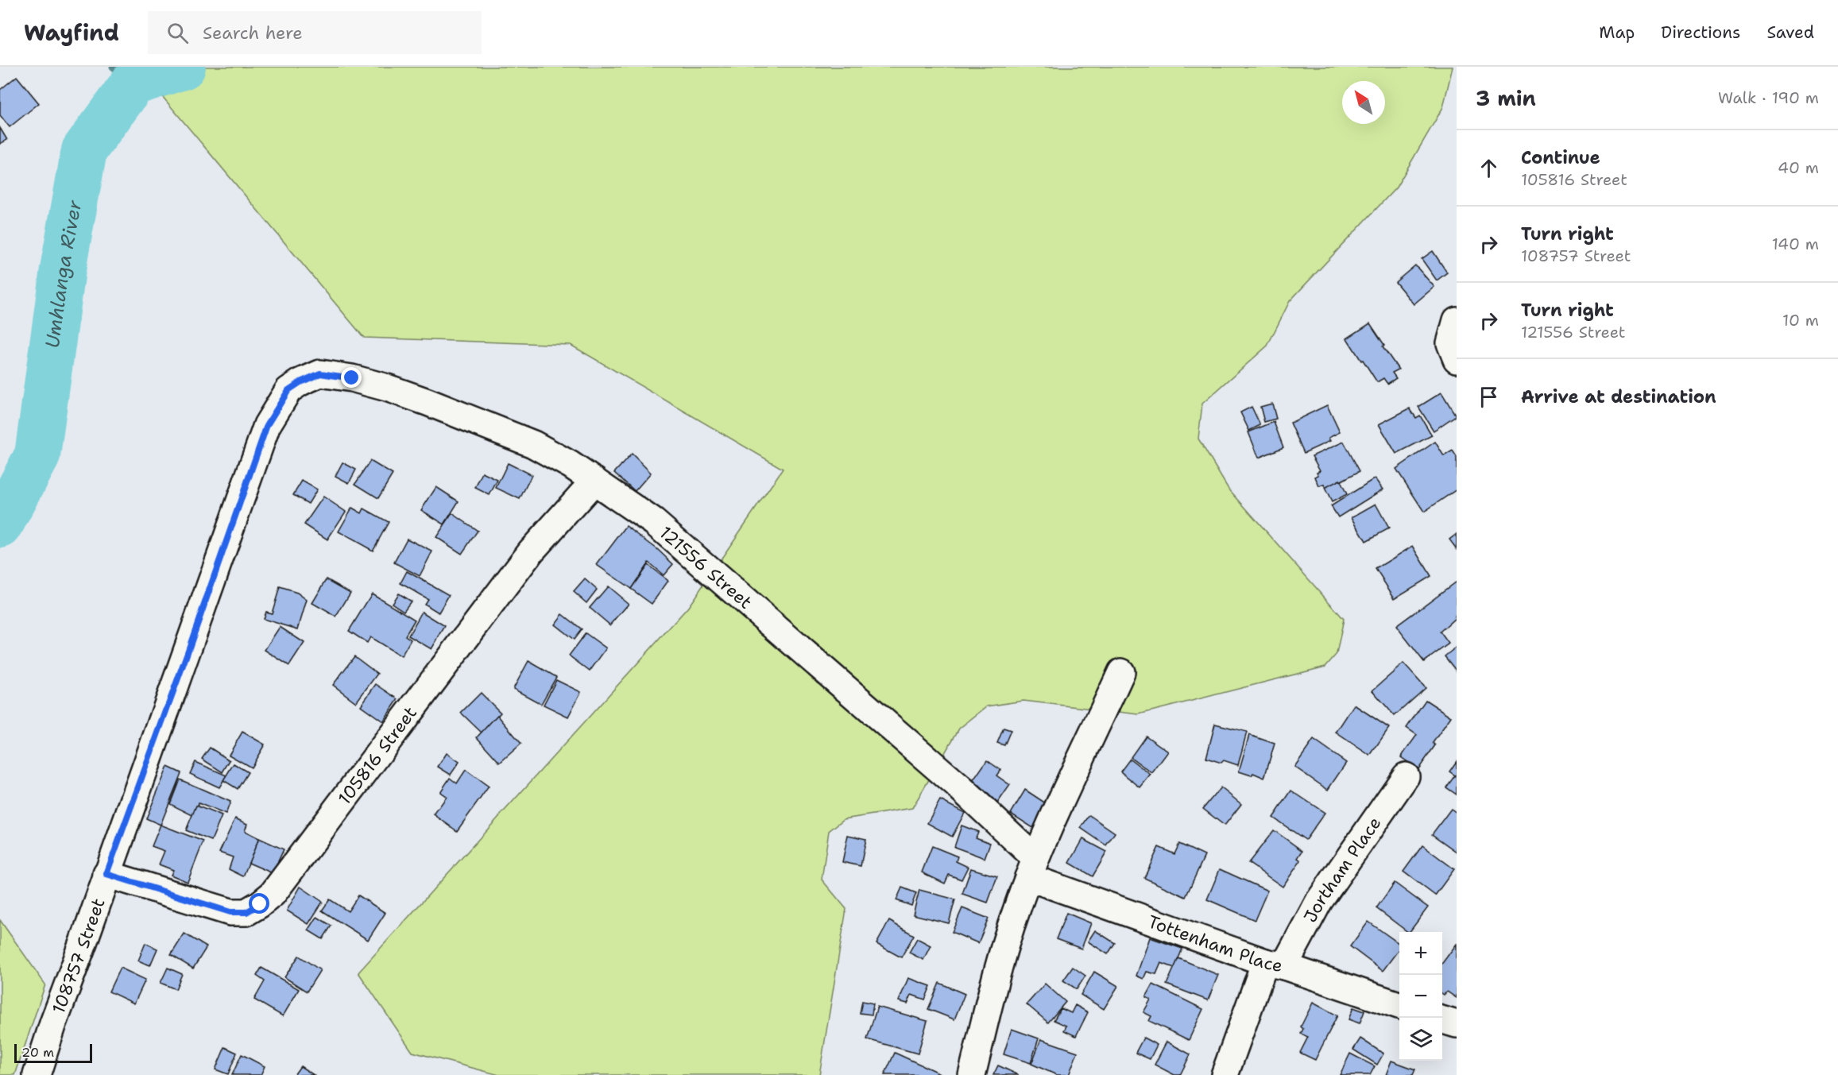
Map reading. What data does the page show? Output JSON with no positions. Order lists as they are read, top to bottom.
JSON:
{
  "streets": {
    "street": [
      "121556 Street",
      "105816 Street",
      "Jortham Place",
      "Tottenham Place",
      "108757 Street"
    ]
  },
  "crossings": [
    ["121556 Street", "105816 Street"],
    ["121556 Street", "Tottenham Place"],
    ["121556 Street", "108757 Street"],
    ["105816 Street", "108757 Street"],
    ["Jortham Place", "Tottenham Place"]
  ],
  "water": ["Umhlanga River"],
  "scale_bar": "20 m",
  "north": "top left",
  "page": {
    "header": "Wayfind",
    "search": "Search here",
    "nav": ["Map", "Directions", "Saved"],
    "heading": ["3 min", "Walk · 190 m"],
    "list": [
      ["Continue", "105816 Street", "40 m"],
      ["Turn right", "108757 Street", "140 m"],
      ["Turn right", "121556 Street", "10 m"],
      "Arrive at destination"
    ],
    "map_buttons": ["+", "−"],
    "scale": "20 m"
  }
}
